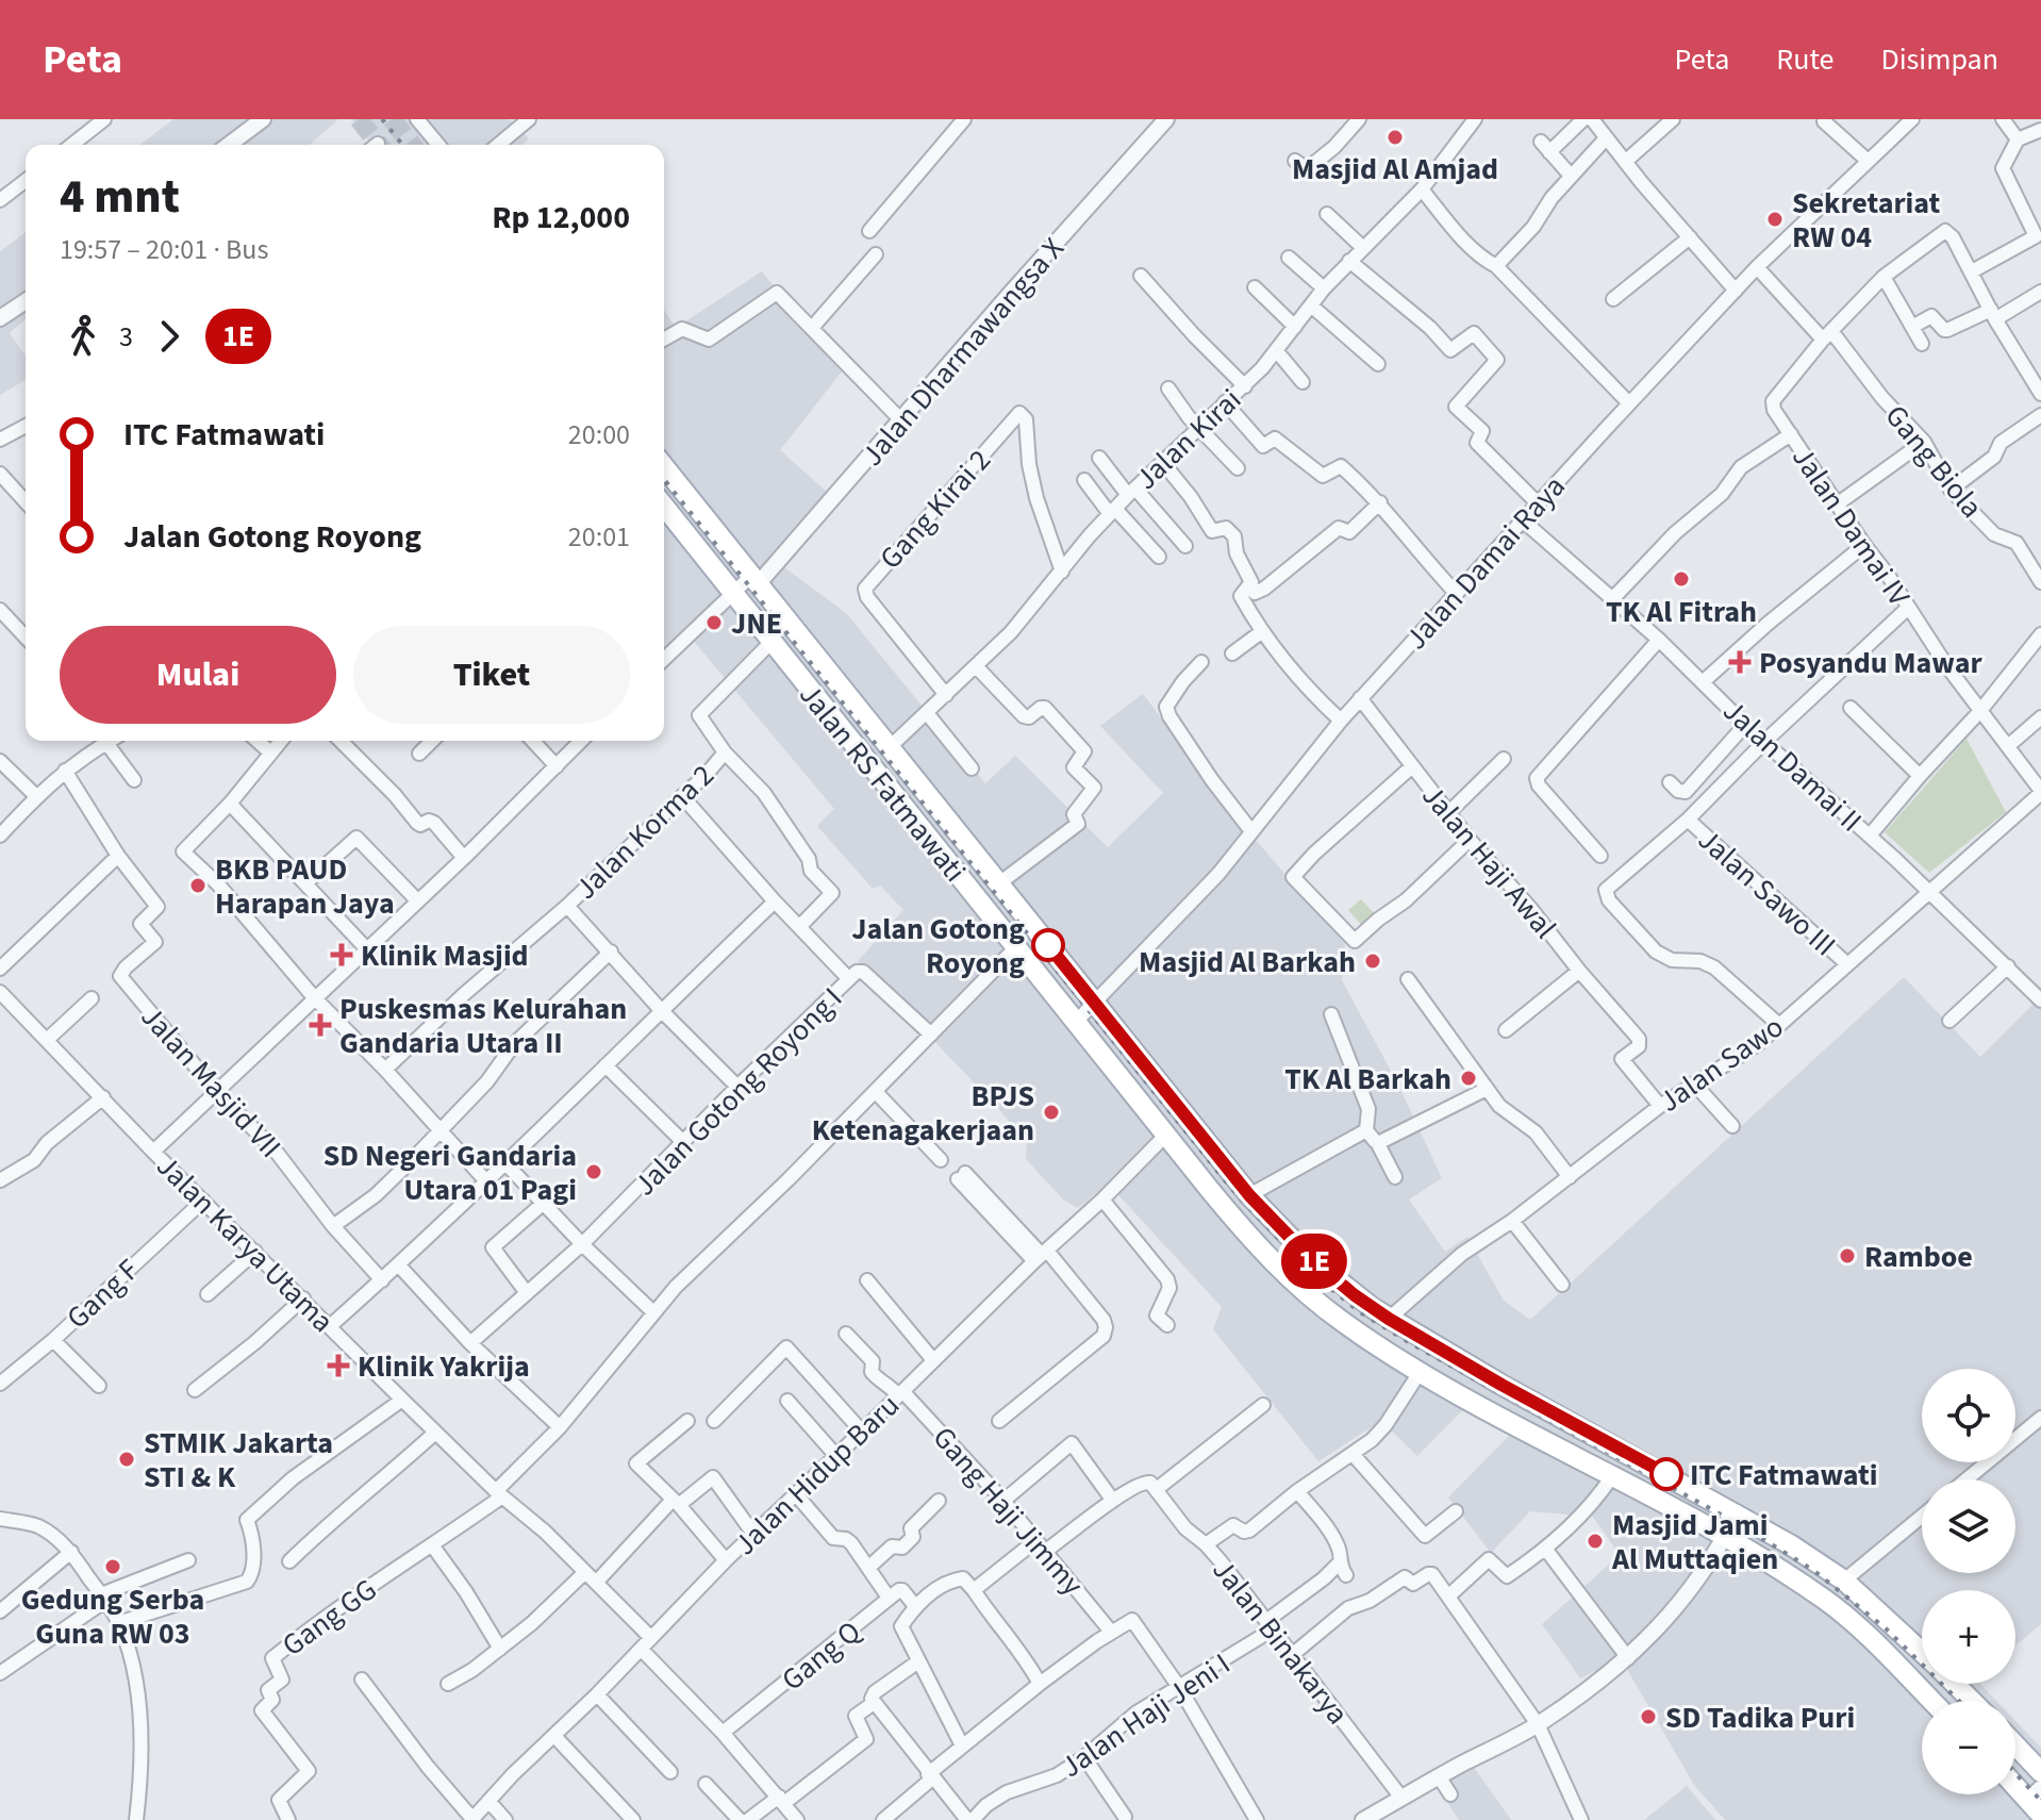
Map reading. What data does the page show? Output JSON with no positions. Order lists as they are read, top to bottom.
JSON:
{
  "streets": {
    "main road": ["Jalan RS Fatmawati"],
    "street": [
      "Jalan Dharmawangsa X",
      "Jalan Kirai",
      "Gang Biola",
      "Gang Kirai 2",
      "Jalan Damai IV",
      "Jalan Damai Raya",
      "Jalan Damai II",
      "Jalan Korma 2",
      "Jalan Haji Awal",
      "Jalan Sawo III",
      "Jalan Sawo",
      "Jalan Masjid VII",
      "Jalan Gotong Royong I",
      "Jalan Karya Utama",
      "Gang F",
      "Jalan Hidup Baru",
      "Gang Haji Jimmy",
      "Gang GG",
      "Jalan Binakarya",
      "Gang Q",
      "Jalan Haji Jeni I"
    ]
  },
  "crossings": [
    ["Jalan Dharmawangsa X", "Jalan RS Fatmawati"],
    ["Jalan Kirai", "Gang Kirai 2"],
    ["Jalan Kirai", "Jalan RS Fatmawati"],
    ["Gang Biola", "Jalan Damai IV"],
    ["Jalan Damai IV", "Jalan Sawo III"],
    ["Jalan Damai IV", "Jalan Sawo"],
    ["Jalan Damai Raya", "Jalan Damai II"],
    ["Jalan Damai Raya", "Jalan RS Fatmawati"],
    ["Jalan Damai Raya", "Jalan Haji Awal"],
    ["Jalan Damai II", "Jalan Sawo III"],
    ["Jalan Damai II", "Jalan Sawo"],
    ["Jalan RS Fatmawati", "Jalan Korma 2"],
    ["Jalan RS Fatmawati", "Jalan Sawo"],
    ["Jalan RS Fatmawati", "Jalan Hidup Baru"],
    ["Jalan Haji Awal", "Jalan Sawo"],
    ["Jalan Sawo III", "Jalan Sawo"],
    ["Jalan Karya Utama", "Gang F"],
    ["Jalan Karya Utama", "Jalan Hidup Baru"],
    ["Jalan Hidup Baru", "Gang Haji Jimmy"],
    ["Jalan Binakarya", "Jalan Haji Jeni I"]
  ],
  "places": {
    "other": [
      "Masjid Al Amjad",
      "Sekretariat RW 04",
      "TK Al Fitrah",
      "JNE",
      "BKB PAUD Harapan Jaya",
      "Jalan Gotong Royong",
      "Masjid Al Barkah",
      "TK Al Barkah",
      "BPJS Ketenagakerjaan",
      "SD Negeri Gandaria Utara 01 Pagi",
      "Ramboe",
      "STMIK Jakarta STI & K",
      "ITC Fatmawati",
      "Masjid Jami Al Muttaqien",
      "Gedung Serba Guna RW 03",
      "SD Tadika Puri"
    ],
    "health": [
      "Posyandu Mawar",
      "Klinik Masjid",
      "Puskesmas Kelurahan Gandaria Utara II",
      "Klinik Yakrija"
    ]
  },
  "lines": ["bus line 1E"],
  "page": {
    "header": "Peta",
    "nav": ["Peta", "Rute", "Disimpan"],
    "on_map": "1E",
    "heading": ["4 mnt", "19:57 – 20:01 · Bus", "Rp 12,000"],
    "legs": ["3", "1E"],
    "list": [
      {
        "name": "ITC Fatmawati",
        "value": "20:00"
      },
      {
        "name": "Jalan Gotong Royong",
        "value": "20:01"
      }
    ],
    "buttons": ["Mulai", "Tiket"],
    "map_buttons": ["+", "−"]
  }
}
